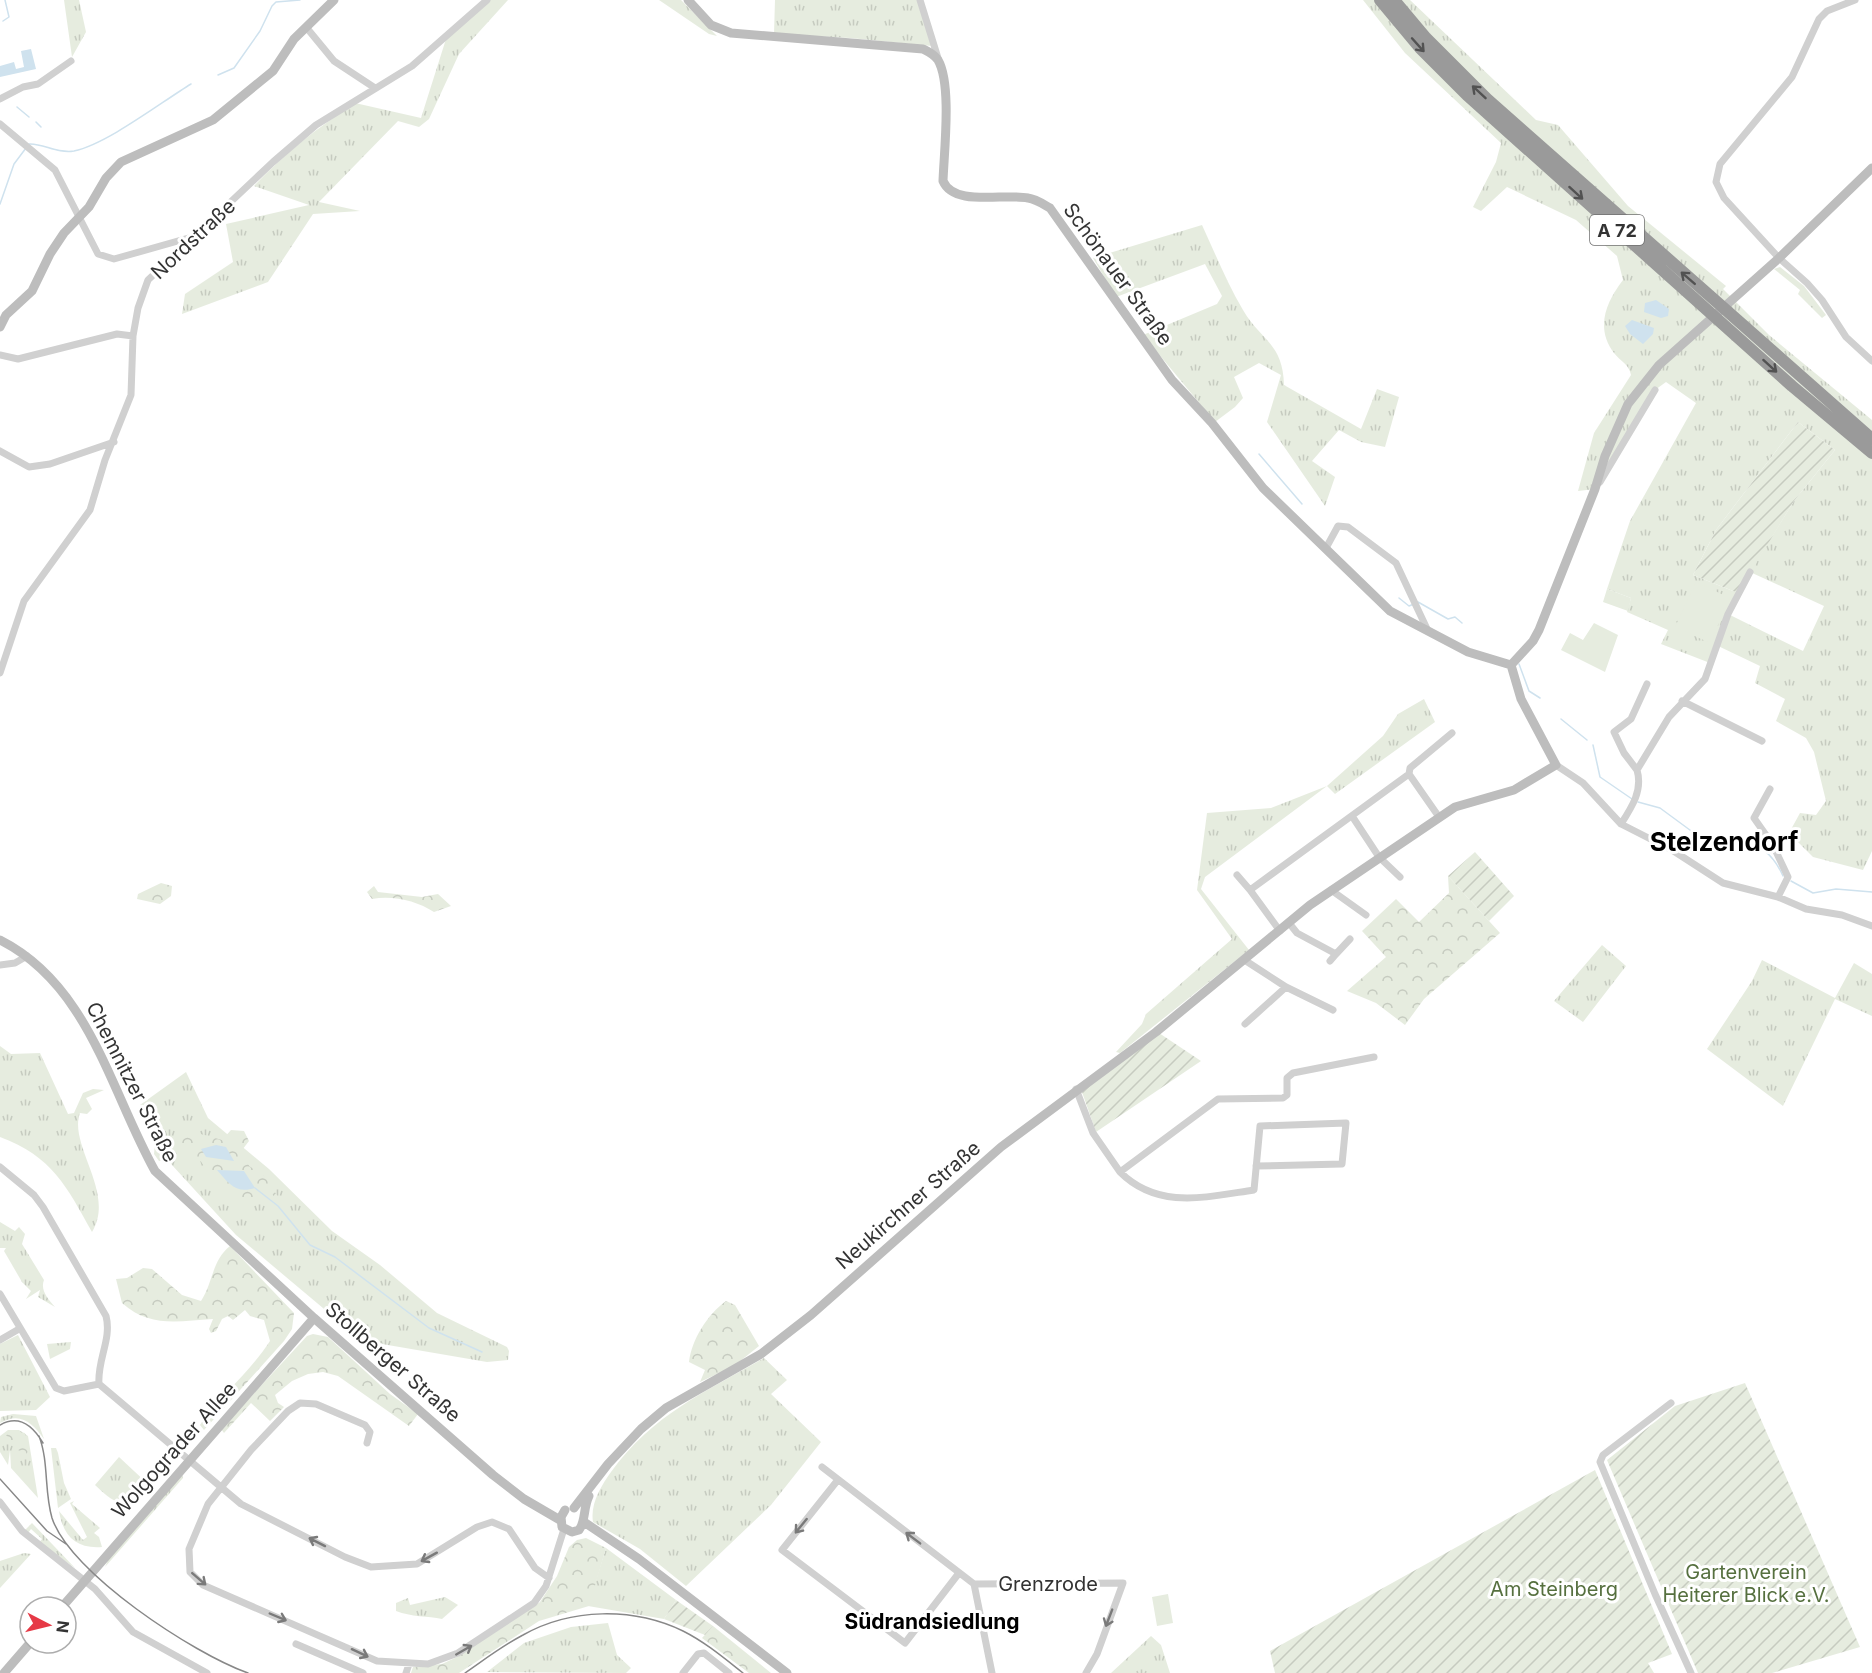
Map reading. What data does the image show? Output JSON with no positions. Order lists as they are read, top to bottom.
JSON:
{
  "streets": {
    "highway": ["A 72"],
    "main road": [
      "Schönauer Straße",
      "Chemnitzer Straße",
      "Neukirchner Straße",
      "Stollberger Straße",
      "Wolgograder Allee"
    ],
    "street": ["Nordstraße", "Grenzrode"]
  },
  "crossings": [
    ["Chemnitzer Straße", "Stollberger Straße"],
    ["Neukirchner Straße", "Stollberger Straße"],
    ["Stollberger Straße", "Wolgograder Allee"]
  ],
  "districts": ["Stelzendorf", "Südrandsiedlung"],
  "parks": ["Gartenverein Heiterer Blick e.V.", "Am Steinberg"],
  "north": "right"
}
